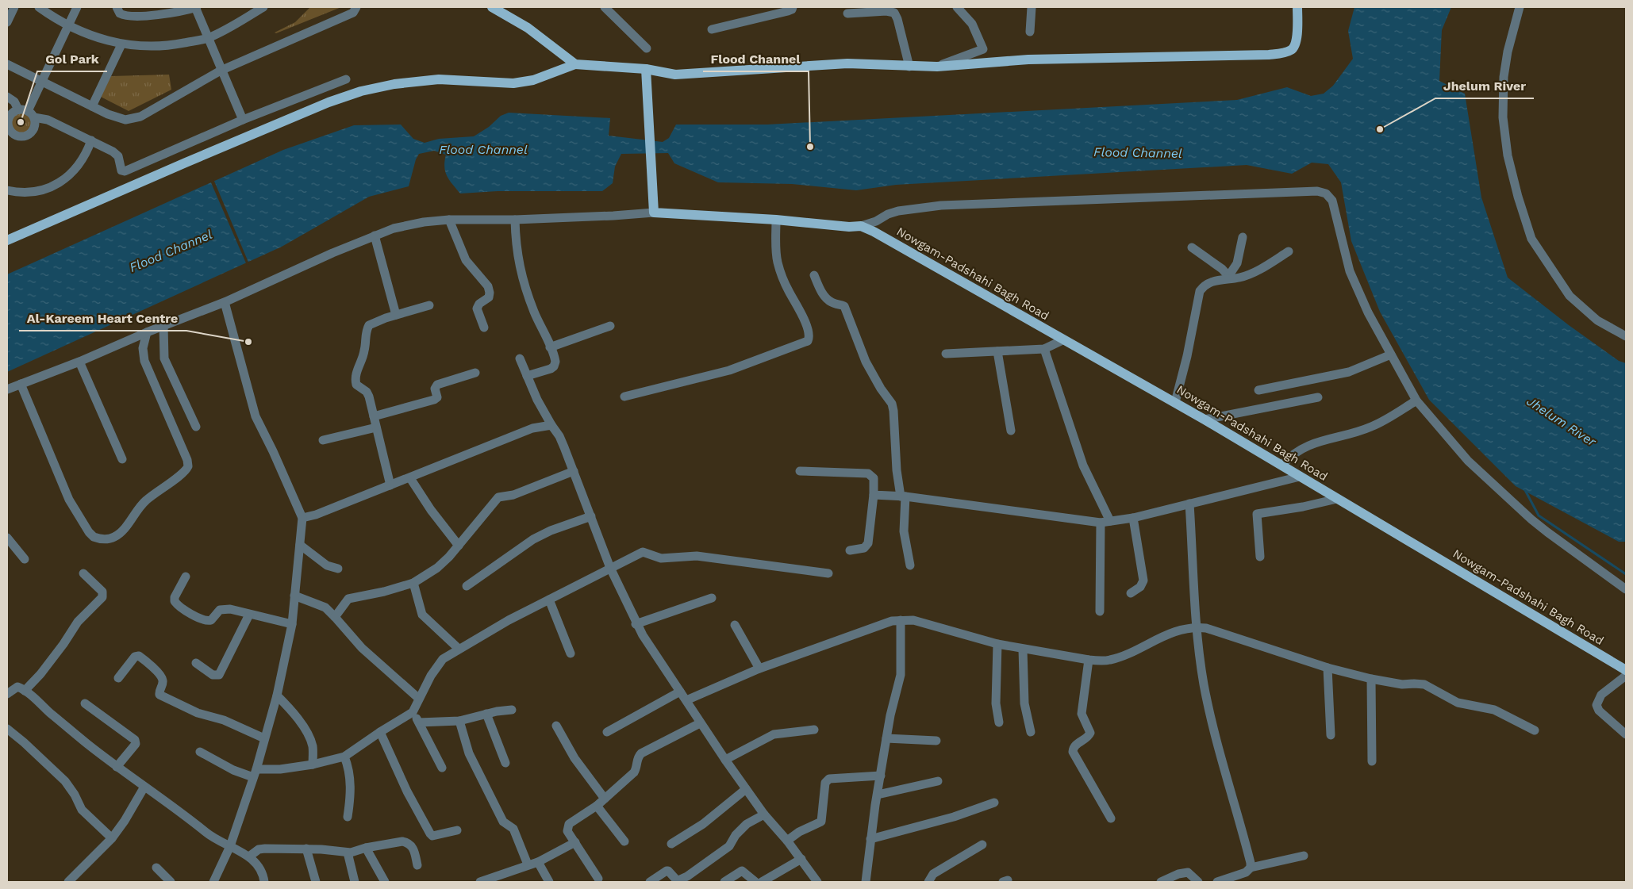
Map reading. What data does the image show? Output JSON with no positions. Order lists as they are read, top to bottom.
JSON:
{
  "streets": {
    "main road": ["Nowgam-Padshahi Bagh Road"]
  },
  "water": ["Flood Channel", "Jhelum River"],
  "places": [
    "Gol Park",
    "Jhelum River",
    "Flood Channel",
    "Al-Kareem Heart Centre"
  ]
}
